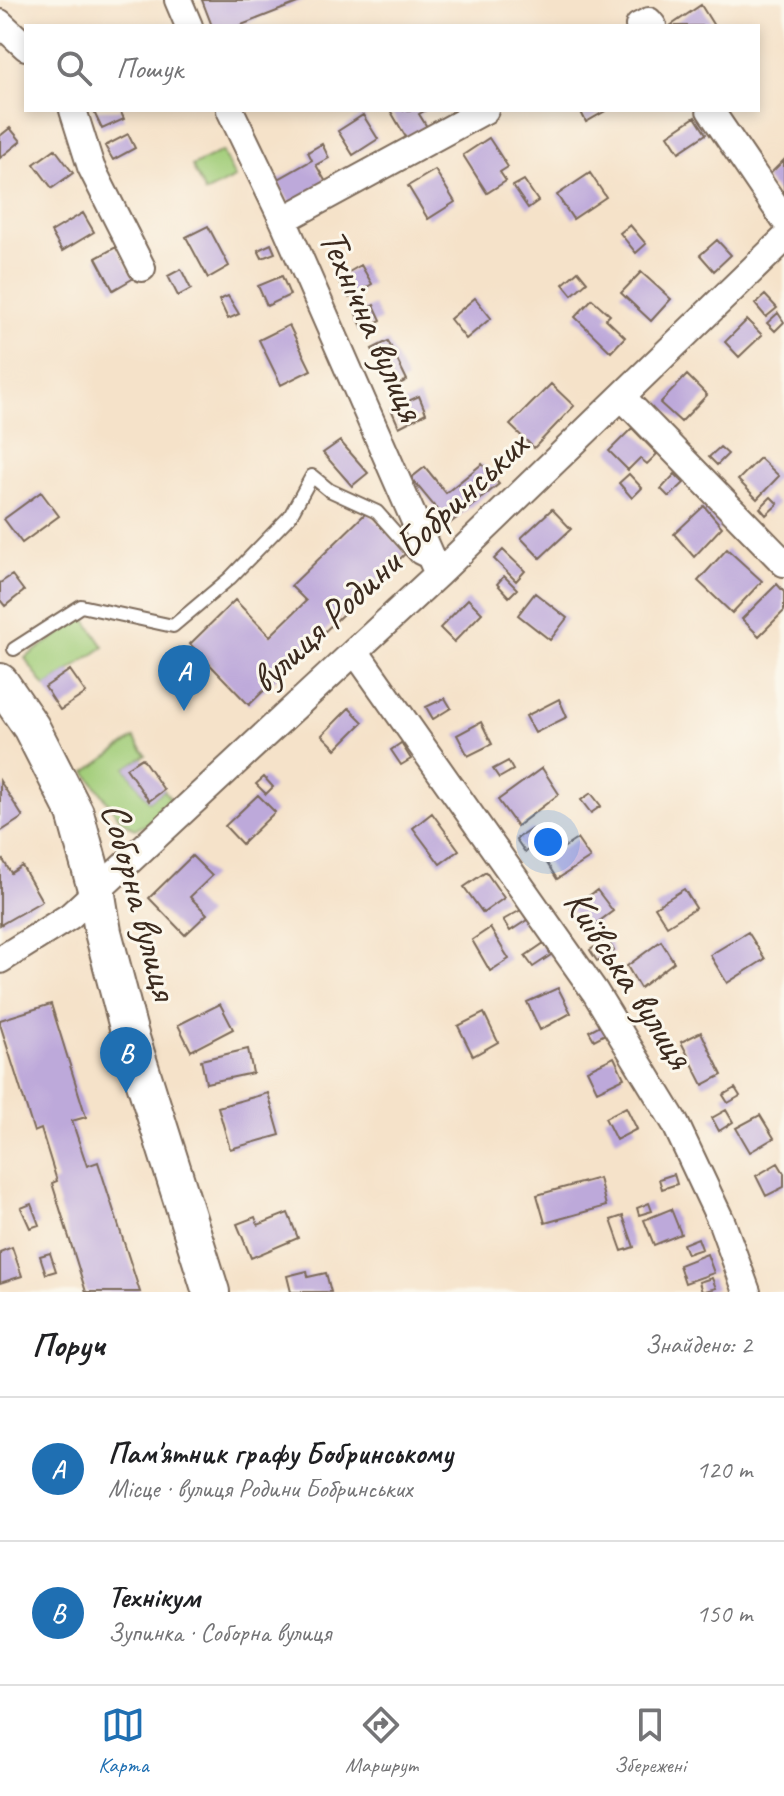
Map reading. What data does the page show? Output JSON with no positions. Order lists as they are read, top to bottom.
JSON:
{
  "streets": {
    "main road": ["Соборна вулиця"],
    "street": ["Технічна вулиця", "вулиця Родини Бобринських", "Київська вулиця"]
  },
  "crossings": [
    ["Технічна вулиця", "вулиця Родини Бобринських"],
    ["вулиця Родини Бобринських", "Соборна вулиця"],
    ["вулиця Родини Бобринських", "Київська вулиця"]
  ],
  "page": {
    "search": "Пошук",
    "pins": ["A", "B"],
    "heading": ["Поруч", "Знайдено: 2"],
    "list": [
      {
        "mark": "A",
        "name": "Пам'ятник графу Бобринському",
        "note": "Місце · вулиця Родини Бобринських",
        "value": "120 m"
      },
      {
        "mark": "B",
        "name": "Технікум",
        "note": "Зупинка · Соборна вулиця",
        "value": "150 m"
      }
    ],
    "nav": ["Карта", "Маршрут", "Збережені"]
  }
}
